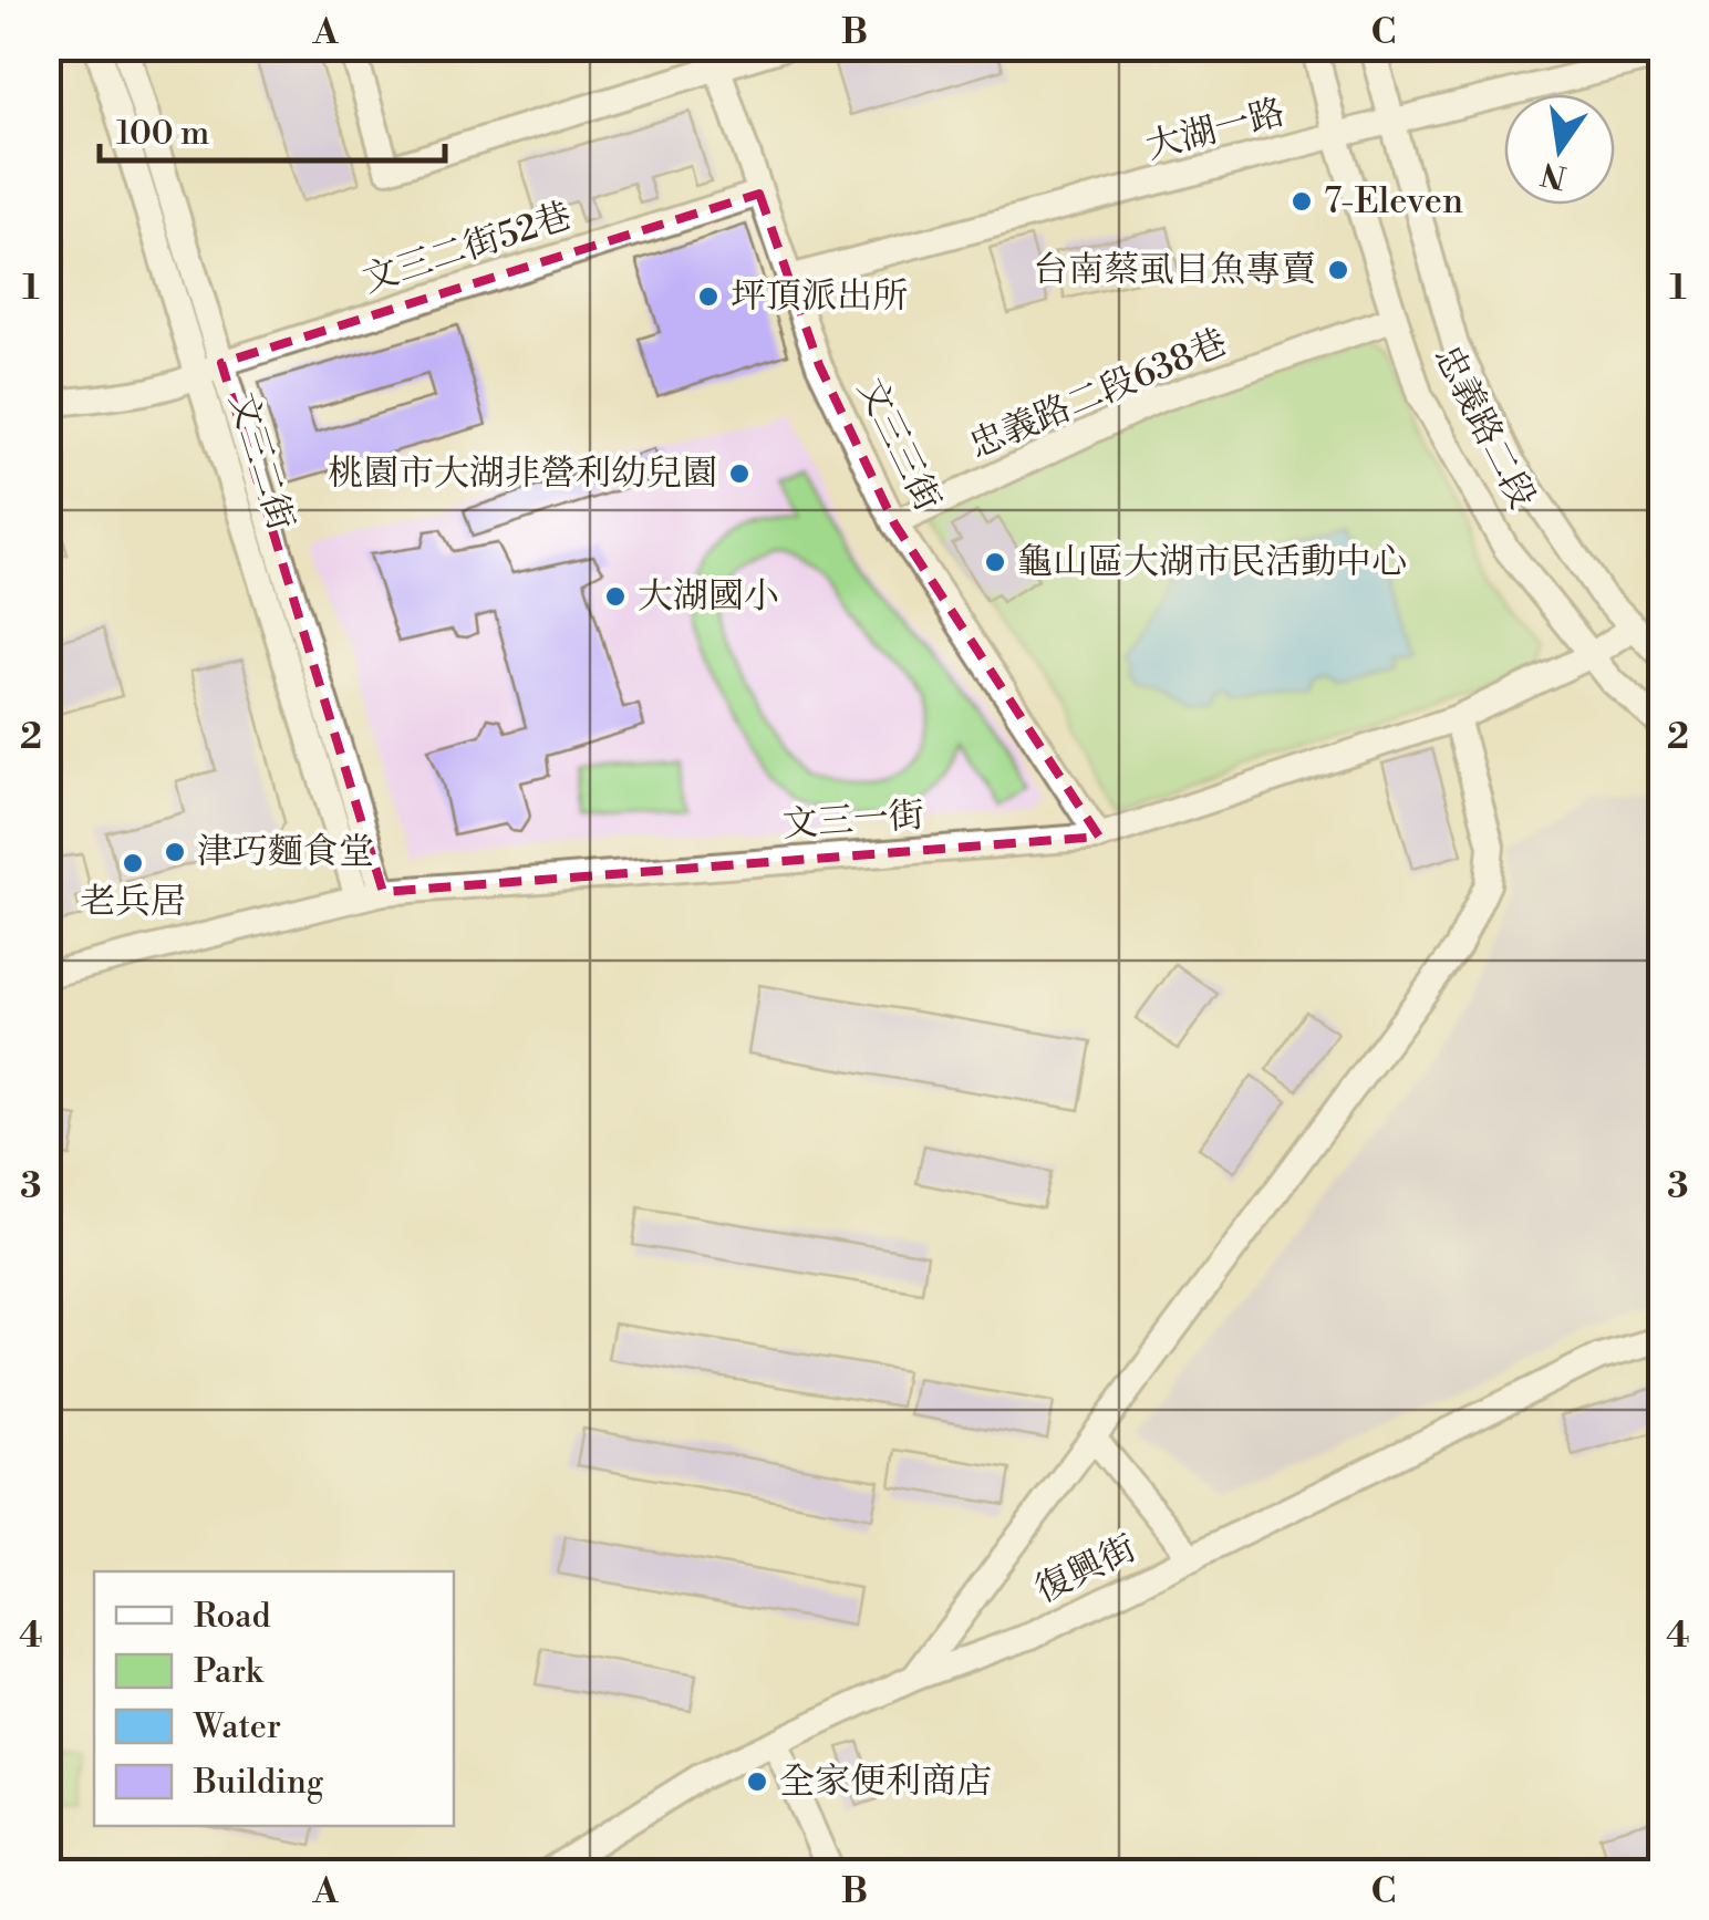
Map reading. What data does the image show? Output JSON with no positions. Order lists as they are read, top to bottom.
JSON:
{
  "streets": {
    "street": [
      "大湖一路",
      "文三二街52巷",
      "忠義路二段638巷",
      "忠義路二段",
      "文三三街",
      "文三二街",
      "文三一街",
      "復興街"
    ]
  },
  "crossings": [
    ["大湖一路", "忠義路二段"],
    ["大湖一路", "文三三街"],
    ["文三二街52巷", "文三三街"],
    ["文三二街52巷", "文三二街"],
    ["忠義路二段638巷", "忠義路二段"],
    ["忠義路二段638巷", "文三三街"],
    ["忠義路二段", "文三一街"],
    ["文三三街", "文三一街"],
    ["文三二街", "文三一街"]
  ],
  "places": [
    "7-Eleven",
    "台南蔡虱目魚專賣",
    "坪頂派出所",
    "桃園市大湖非營利幼兒園",
    "龜山區大湖市民活動中心",
    "大湖國小",
    "津巧麵食堂",
    "老兵居",
    "全家便利商店"
  ],
  "legend": [
    "Road",
    "Park",
    "Water",
    "Building"
  ],
  "scale_bar": "100 m",
  "north": "bottom",
  "grid": {
    "columns": ["A", "B", "C"],
    "rows": [
      "1",
      "2",
      "3",
      "4"
    ]
  }
}
